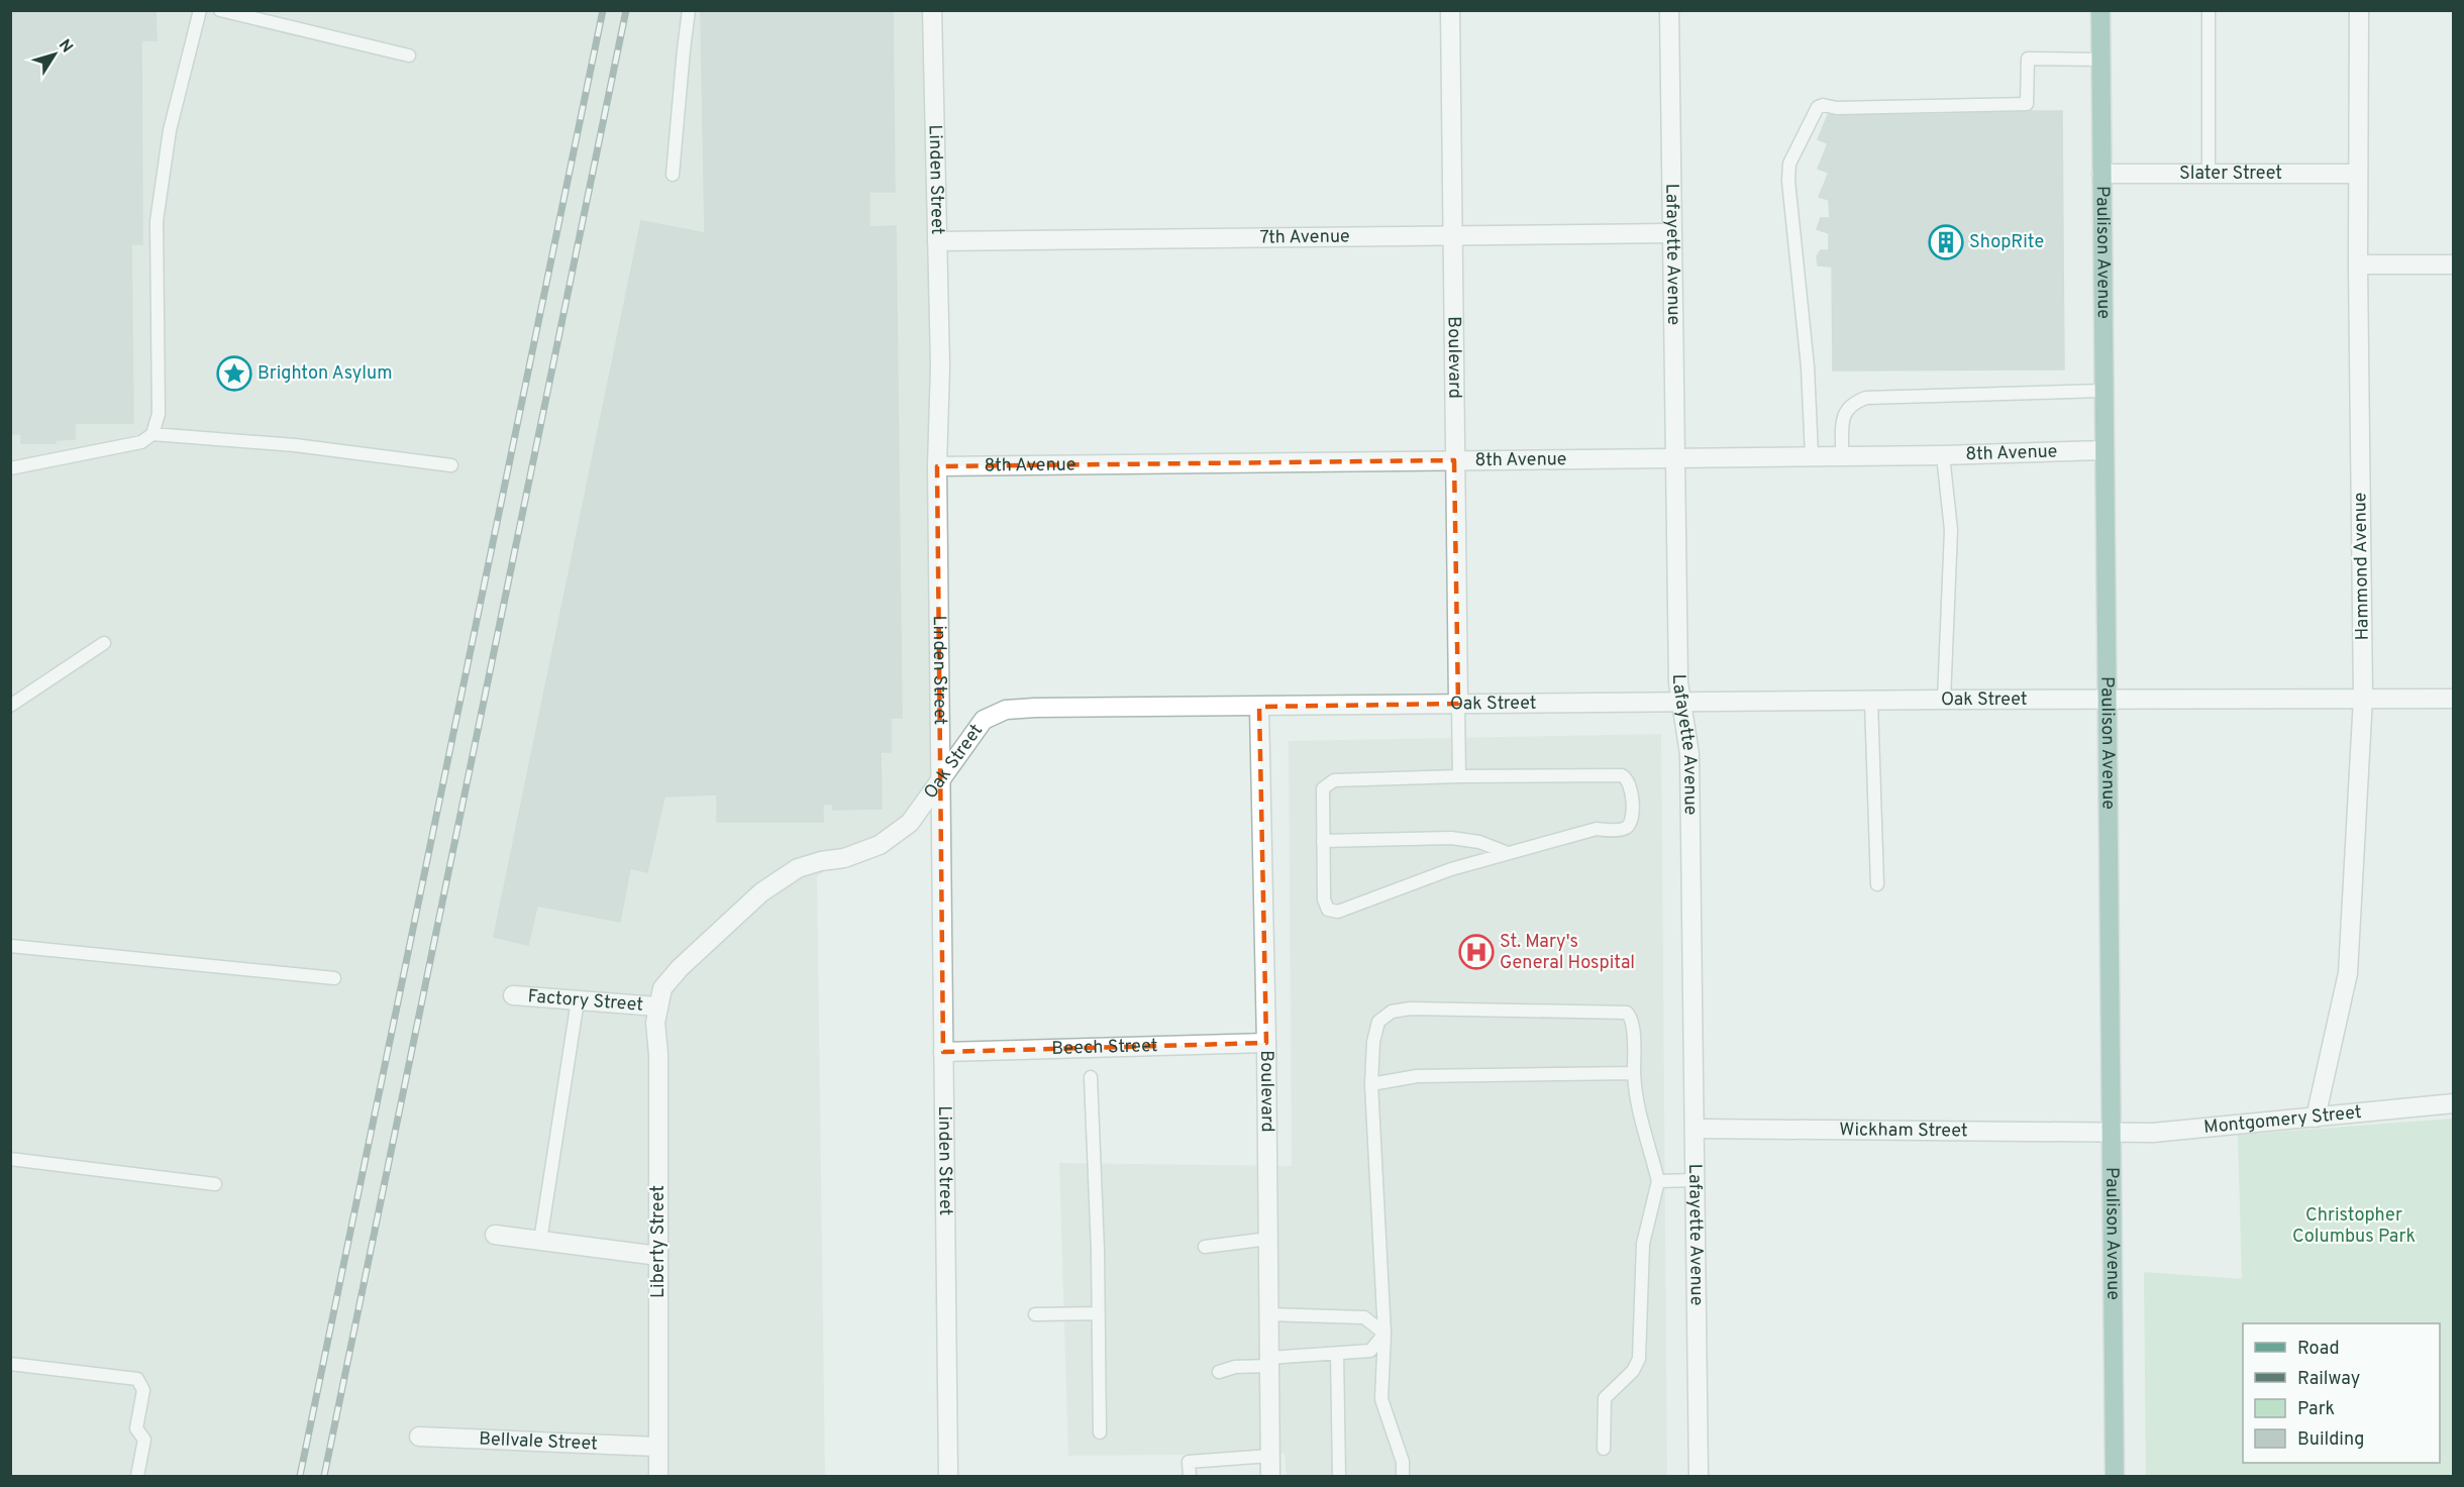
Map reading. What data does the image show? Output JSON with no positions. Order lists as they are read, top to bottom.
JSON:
{
  "streets": {
    "main road": ["Paulison Avenue"],
    "street": [
      "Slater Street",
      "Linden Street",
      "7th Avenue",
      "Lafayette Avenue",
      "Boulevard",
      "8th Avenue",
      "Hammond Avenue",
      "Oak Street",
      "Factory Street",
      "Beech Street",
      "Montgomery Street",
      "Wickham Street",
      "Liberty Street",
      "Bellvale Street"
    ]
  },
  "crossings": [
    ["Slater Street", "Paulison Avenue"],
    ["Slater Street", "Hammond Avenue"],
    ["Linden Street", "7th Avenue"],
    ["Linden Street", "8th Avenue"],
    ["Linden Street", "Oak Street"],
    ["Linden Street", "Beech Street"],
    ["7th Avenue", "Lafayette Avenue"],
    ["7th Avenue", "Boulevard"],
    ["Lafayette Avenue", "8th Avenue"],
    ["Lafayette Avenue", "Oak Street"],
    ["Lafayette Avenue", "Wickham Street"],
    ["Paulison Avenue", "8th Avenue"],
    ["Paulison Avenue", "Oak Street"],
    ["Paulison Avenue", "Montgomery Street"],
    ["Paulison Avenue", "Wickham Street"],
    ["Boulevard", "8th Avenue"],
    ["Boulevard", "Oak Street"],
    ["Boulevard", "Beech Street"],
    ["Hammond Avenue", "Oak Street"],
    ["Hammond Avenue", "Montgomery Street"],
    ["Oak Street", "Factory Street"],
    ["Oak Street", "Liberty Street"],
    ["Factory Street", "Liberty Street"],
    ["Montgomery Street", "Wickham Street"],
    ["Liberty Street", "Bellvale Street"]
  ],
  "parks": ["Christopher Columbus Park"],
  "places": {
    "building": ["ShopRite"],
    "place": ["Brighton Asylum"],
    "hospital": ["St. Mary's General Hospital"]
  },
  "legend": [
    "Road",
    "Railway",
    "Park",
    "Building"
  ],
  "north": "top right"
}
